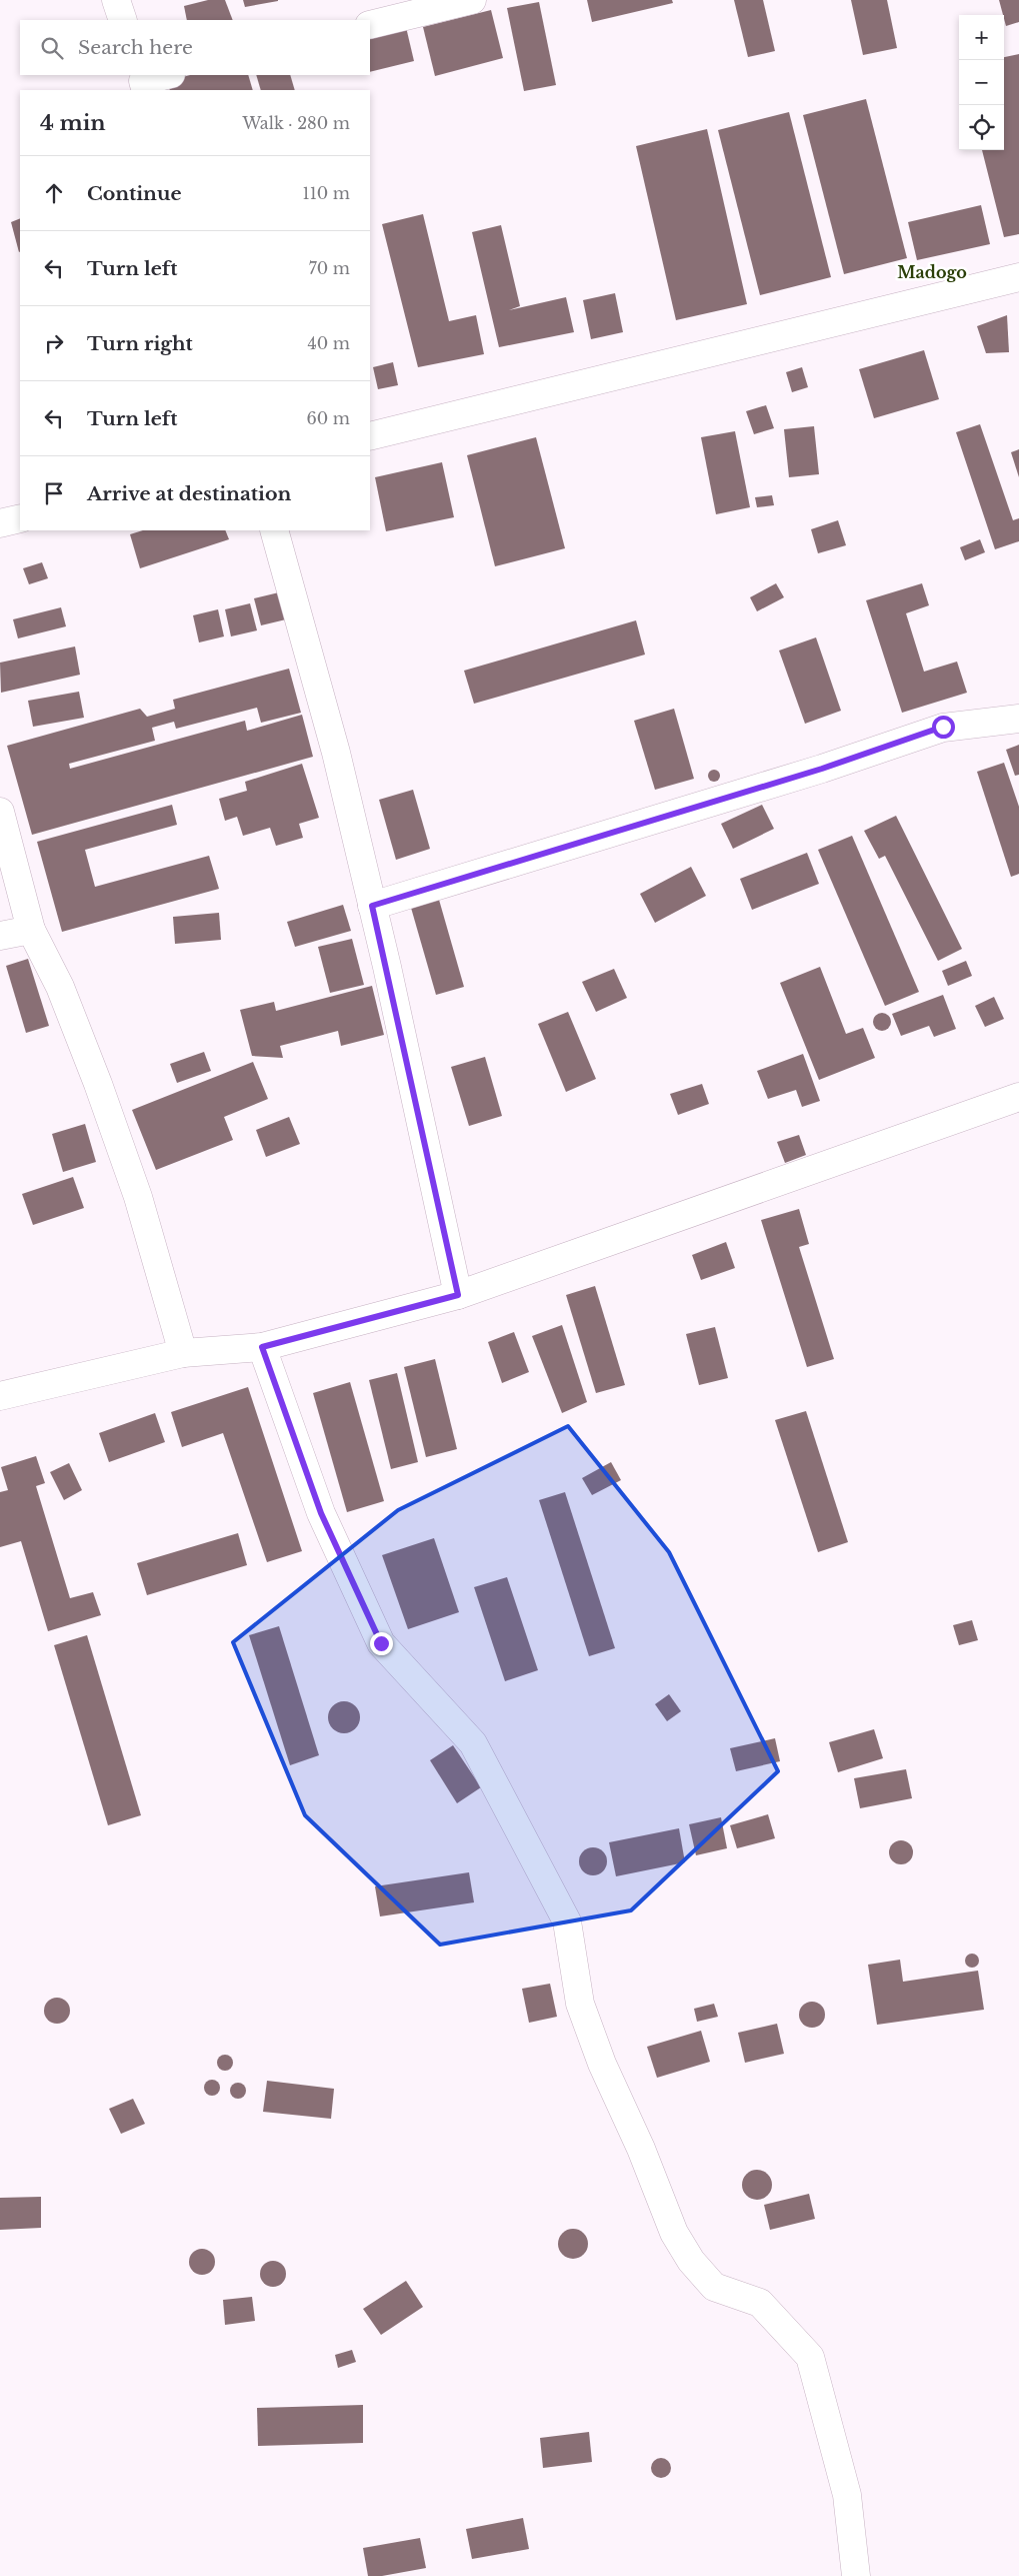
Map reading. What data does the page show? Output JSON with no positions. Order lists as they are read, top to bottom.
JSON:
{
  "districts": ["Madogo"],
  "page": {
    "map_buttons": ["+", "−"],
    "search": "Search here",
    "heading": ["4 min", "Walk · 280 m"],
    "list": [
      ["Continue", "110 m"],
      ["Turn left", "70 m"],
      ["Turn right", "40 m"],
      ["Turn left", "60 m"],
      "Arrive at destination"
    ]
  }
}
